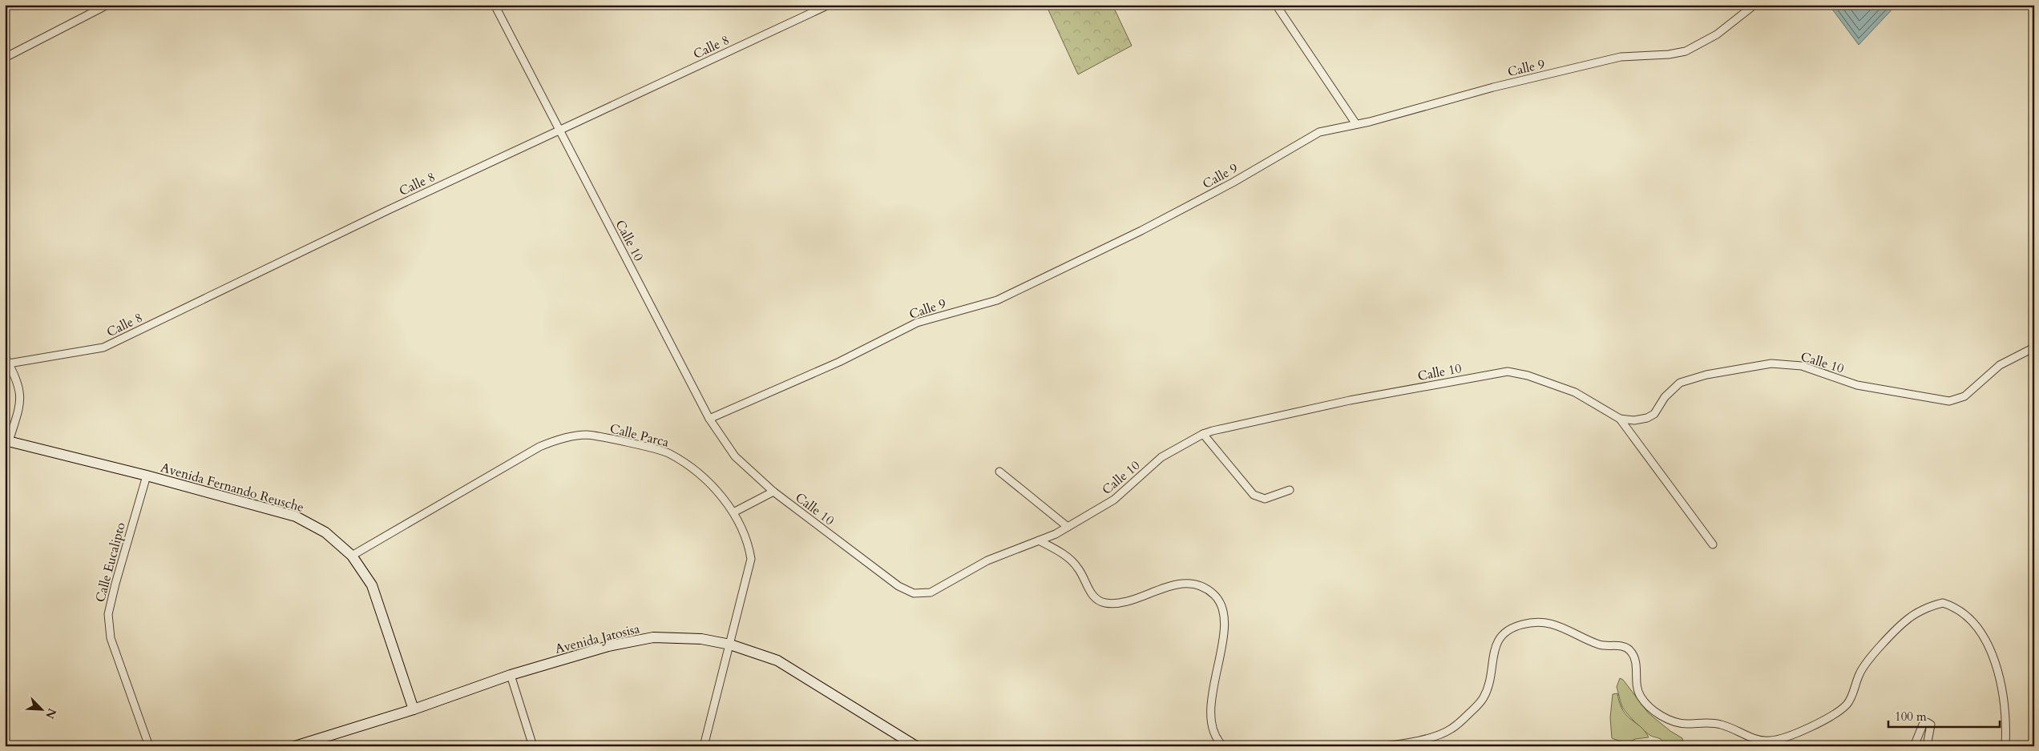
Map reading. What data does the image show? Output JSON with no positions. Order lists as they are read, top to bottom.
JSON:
{
  "streets": {
    "street": [
      "Calle 8",
      "Calle 9",
      "Calle 10",
      "Calle Parca",
      "Avenida Fernando Reusche",
      "Calle Eucalipto",
      "Avenida Jatosisa"
    ]
  },
  "crossings": [
    ["Calle 8", "Calle 10"],
    ["Calle 9", "Calle 10"],
    ["Calle Parca", "Avenida Fernando Reusche"],
    ["Calle Parca", "Avenida Jatosisa"],
    ["Avenida Fernando Reusche", "Calle Eucalipto"],
    ["Avenida Fernando Reusche", "Avenida Jatosisa"]
  ],
  "scale_bar": "100 m",
  "north": "bottom right"
}
